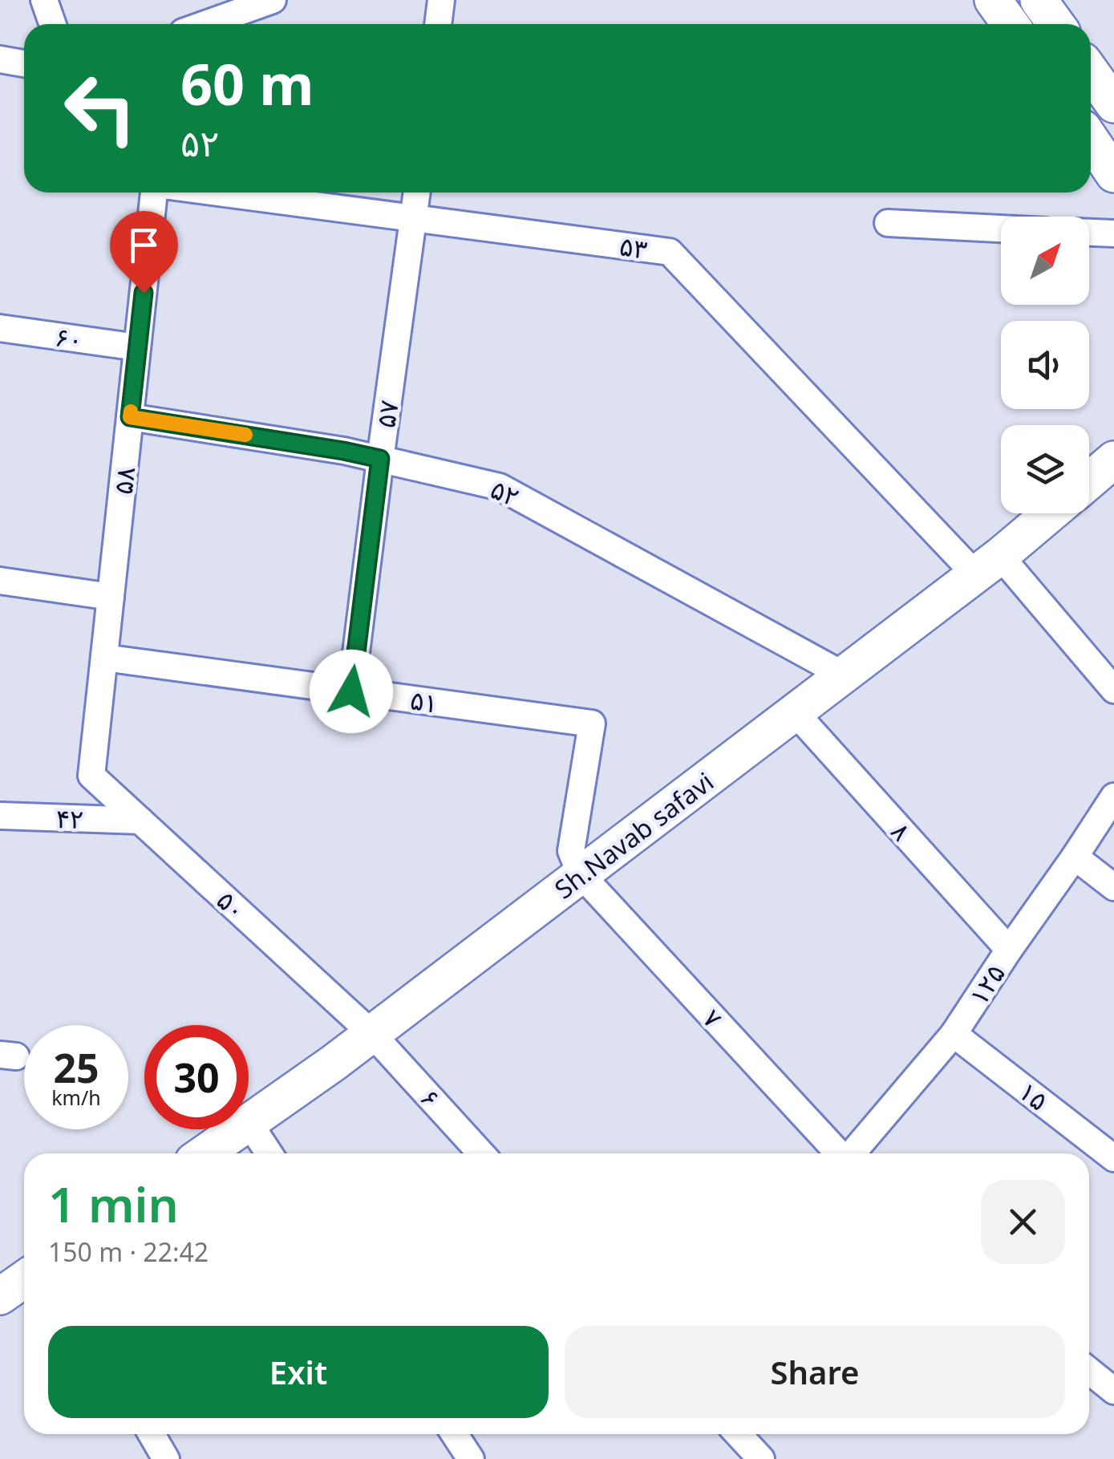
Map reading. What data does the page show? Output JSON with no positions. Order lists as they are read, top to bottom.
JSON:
{
  "streets": {
    "street": [
      "۵۳",
      "۶۰",
      "۵۷",
      "۵۸",
      "۵۲",
      "۵۱",
      "۴۲",
      "۸",
      "Sh.Navab safavi",
      "۵۰",
      "۱۲۵",
      "۷",
      "۱۵",
      "۶"
    ]
  },
  "crossings": [
    ["۵۳", "۵۷"],
    ["۵۳", "Sh.Navab safavi"],
    ["۶۰", "۵۸"],
    ["۵۷", "۵۲"],
    ["۵۷", "۵۱"],
    ["۵۸", "۵۲"],
    ["۵۸", "۵۱"],
    ["۵۸", "۵۰"],
    ["۵۲", "Sh.Navab safavi"],
    ["۵۱", "Sh.Navab safavi"],
    ["۵۱", "۷"],
    ["۴۲", "۵۰"],
    ["۸", "Sh.Navab safavi"],
    ["۸", "۱۲۵"],
    ["Sh.Navab safavi", "۵۰"],
    ["Sh.Navab safavi", "۷"],
    ["Sh.Navab safavi", "۶"],
    ["۵۰", "۶"],
    ["۱۲۵", "۱۵"]
  ],
  "north": "top right",
  "page": {
    "turn": ["60 m", "۵۲"],
    "speed": "25 km/h",
    "limit": "30",
    "heading": ["1 min", "150 m · 22:42"],
    "buttons": ["Exit", "Share"]
  }
}
